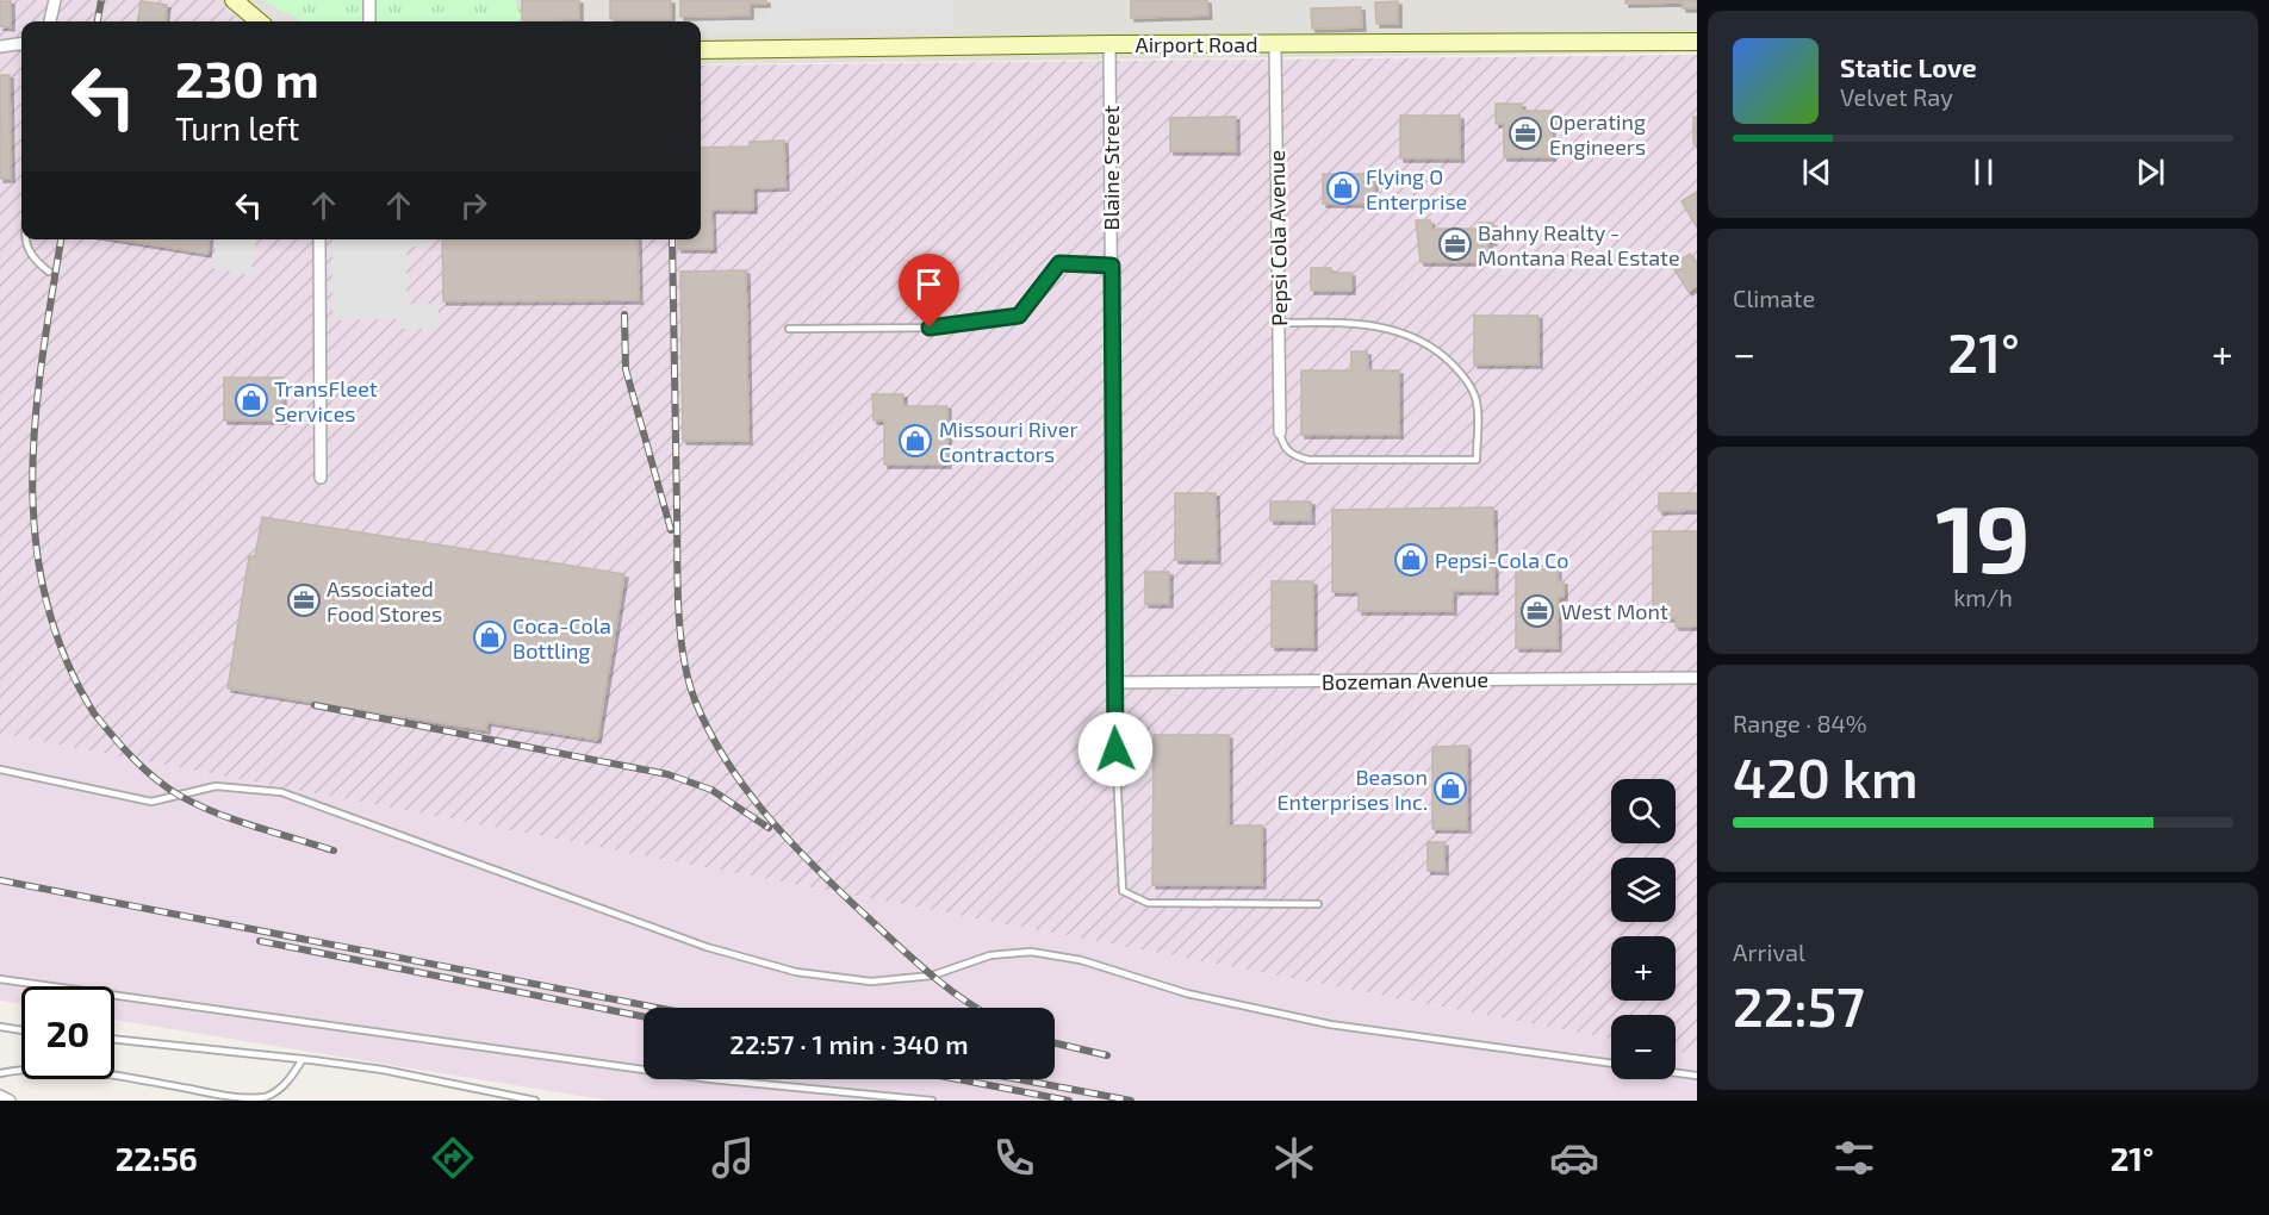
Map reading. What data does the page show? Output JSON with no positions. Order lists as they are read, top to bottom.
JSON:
{
  "streets": {
    "street": [
      "Airport Road",
      "Blaine Street",
      "Pepsi Cola Avenue",
      "Bozeman Avenue"
    ]
  },
  "crossings": [
    ["Airport Road", "Blaine Street"],
    ["Airport Road", "Pepsi Cola Avenue"],
    ["Blaine Street", "Bozeman Avenue"]
  ],
  "places": {
    "office": [
      "Operating Engineers",
      "Bahny Realty - Montana Real Estate",
      "Associated Food Stores",
      "West Mont"
    ],
    "shop": [
      "Flying O Enterprise",
      "TransFleet Services",
      "Missouri River Contractors",
      "Pepsi-Cola Co",
      "Coca-Cola Bottling",
      "Beason Enterprises Inc."
    ]
  },
  "page": {
    "turn": ["230 m", "Turn left"],
    "song": ["Static Love", "Velvet Ray"],
    "tile": [
      "Climate",
      ["19", "km/h"],
      ["Range · 84%", "420 km"],
      ["Arrival", "22:57"]
    ],
    "heat": ["−", "21°", "+"],
    "map_buttons": ["+", "−"],
    "limit": "20",
    "trip": "22:57 · 1 min · 340 m",
    "tabs": ["22:56", "21°"]
  }
}
